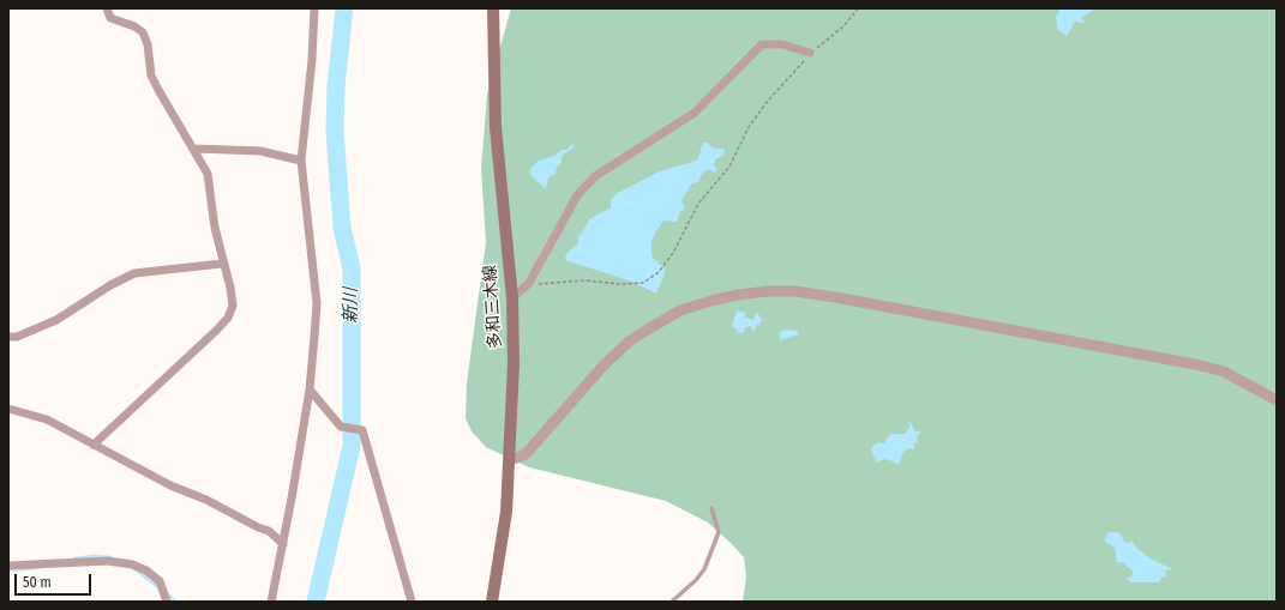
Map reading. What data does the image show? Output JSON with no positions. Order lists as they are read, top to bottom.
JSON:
{
  "streets": {
    "main road": ["多和三木線"]
  },
  "water": ["新川"],
  "scale_bar": "50 m"
}
